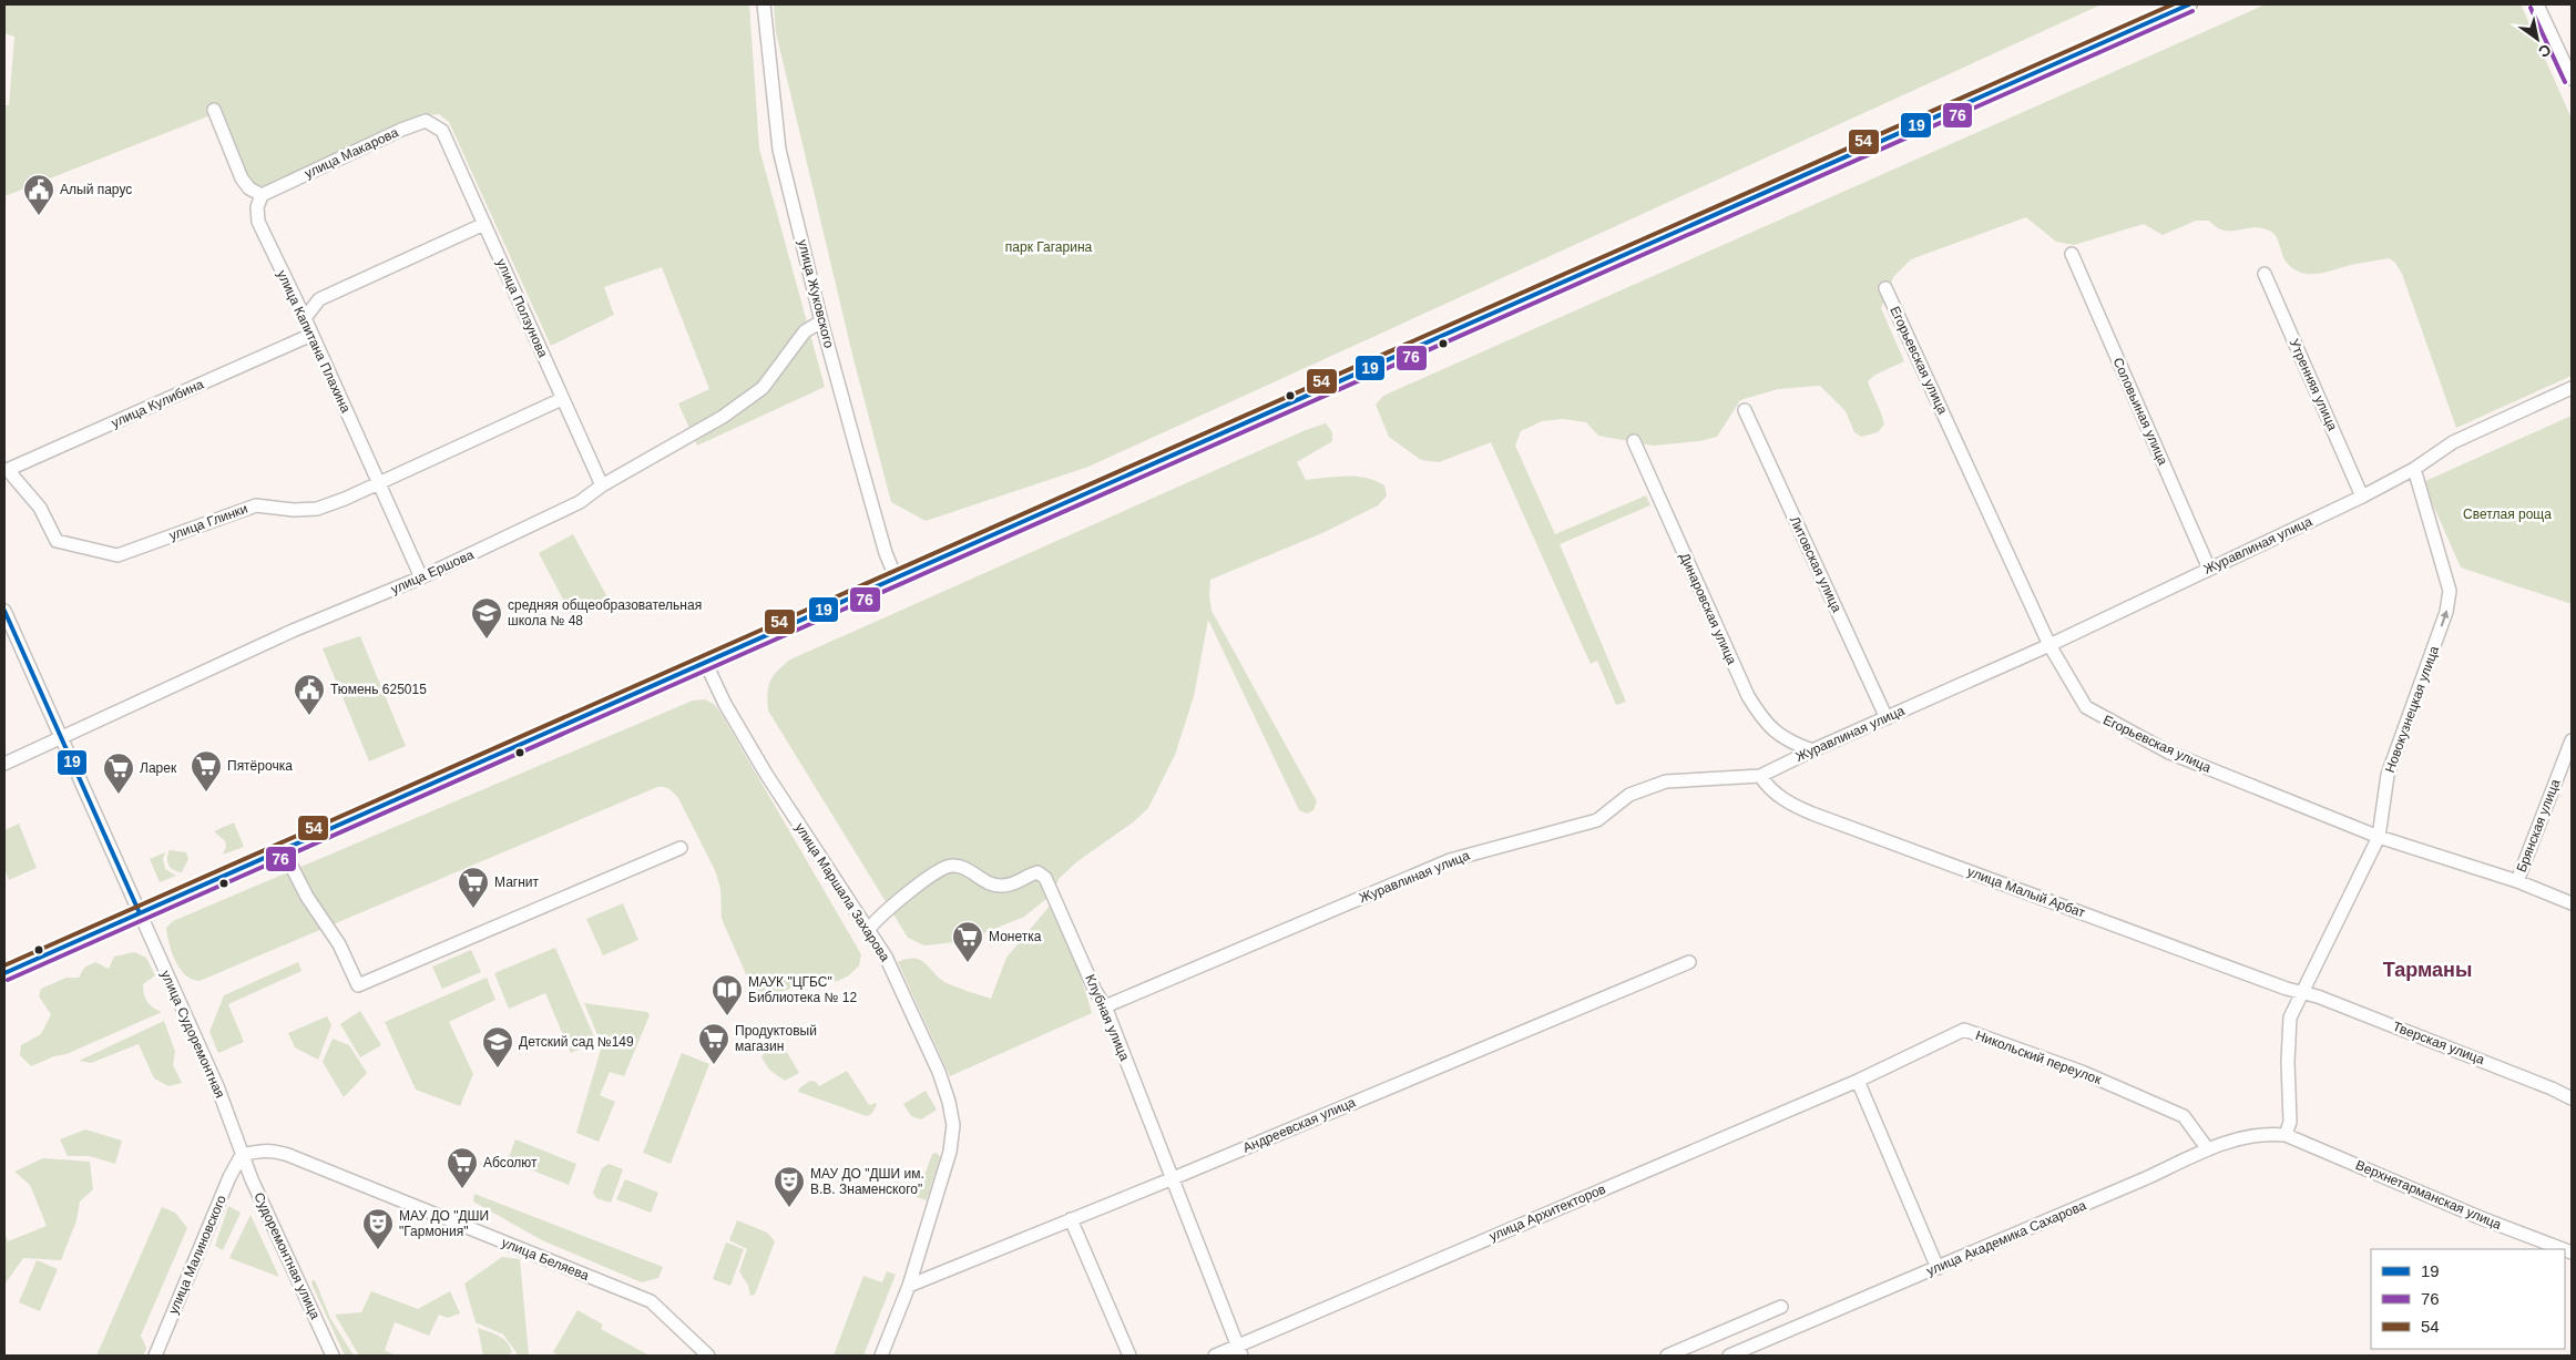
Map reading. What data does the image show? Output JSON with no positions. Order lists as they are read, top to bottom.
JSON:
{
  "streets": {
    "street": [
      "улица Макарова",
      "улица Жуковского",
      "улица Ползунова",
      "улица Капитана Плахина",
      "Егорьевская улица",
      "Утренняя улица",
      "улица Кулибина",
      "Соловьиная улица",
      "улица Глинки",
      "Журавлиная улица",
      "Литовская улица",
      "улица Ершова",
      "Динаровская улица",
      "Новокузнецкая улица",
      "Брянская улица",
      "улица Маршала Захарова",
      "улица Малый Арбат",
      "Клубная улица",
      "улица Судоремонтная",
      "Тверская улица",
      "Никольский переулок",
      "Андреевская улица",
      "Верхнетарманская улица",
      "улица Архитекторов",
      "улица Академика Сахарова",
      "улица Малиновского",
      "Судоремонтная улица",
      "улица Беляева"
    ]
  },
  "crossings": [
    ["улица Макарова", "улица Ползунова"],
    ["улица Макарова", "улица Капитана Плахина"],
    ["улица Жуковского", "улица Ершова"],
    ["улица Ползунова", "улица Глинки"],
    ["улица Ползунова", "улица Ершова"],
    ["улица Капитана Плахина", "улица Кулибина"],
    ["улица Капитана Плахина", "улица Глинки"],
    ["улица Капитана Плахина", "улица Ершова"],
    ["Егорьевская улица", "Журавлиная улица"],
    ["Егорьевская улица", "Новокузнецкая улица"],
    ["Егорьевская улица", "Брянская улица"],
    ["Утренняя улица", "Журавлиная улица"],
    ["улица Кулибина", "улица Глинки"],
    ["Соловьиная улица", "Журавлиная улица"],
    ["Журавлиная улица", "Литовская улица"],
    ["Журавлиная улица", "Динаровская улица"],
    ["Журавлиная улица", "Новокузнецкая улица"],
    ["Журавлиная улица", "улица Малый Арбат"],
    ["Журавлиная улица", "Клубная улица"],
    ["Новокузнецкая улица", "улица Малый Арбат"],
    ["Новокузнецкая улица", "Тверская улица"],
    ["Новокузнецкая улица", "Верхнетарманская улица"],
    ["Новокузнецкая улица", "улица Академика Сахарова"],
    ["улица Маршала Захарова", "Клубная улица"],
    ["улица Маршала Захарова", "Андреевская улица"],
    ["улица Малый Арбат", "Тверская улица"],
    ["Клубная улица", "Андреевская улица"],
    ["Клубная улица", "улица Архитекторов"],
    ["улица Судоремонтная", "улица Малиновского"],
    ["улица Судоремонтная", "Судоремонтная улица"],
    ["улица Судоремонтная", "улица Беляева"],
    ["Никольский переулок", "улица Архитекторов"],
    ["Никольский переулок", "улица Академика Сахарова"],
    ["Верхнетарманская улица", "улица Академика Сахарова"],
    ["улица Малиновского", "Судоремонтная улица"],
    ["улица Малиновского", "улица Беляева"],
    ["Судоремонтная улица", "улица Беляева"]
  ],
  "one_way": ["Новокузнецкая улица"],
  "districts": ["Тарманы"],
  "parks": ["парк Гагарина", "Светлая роща"],
  "places": {
    "public building": ["Алый парус", "Тюмень 625015"],
    "school or university": ["средняя общеобразовательная школа № 48", "Детский сад №149"],
    "supermarket": [
      "Пятёрочка",
      "Ларек",
      "Магнит",
      "Монетка",
      "Продуктовый магазин",
      "Абсолют"
    ],
    "library": ["МАУК \"ЦГБС\" Библиотека № 12"],
    "theatre": ["МАУ ДО \"ДШИ им. В.В. Знаменского\"", "МАУ ДО \"ДШИ \"Гармония\""]
  },
  "lines": ["transit line 19", "transit line 54", "transit line 76"],
  "legend": ["19", "76", "54"],
  "north": "bottom right"
}
